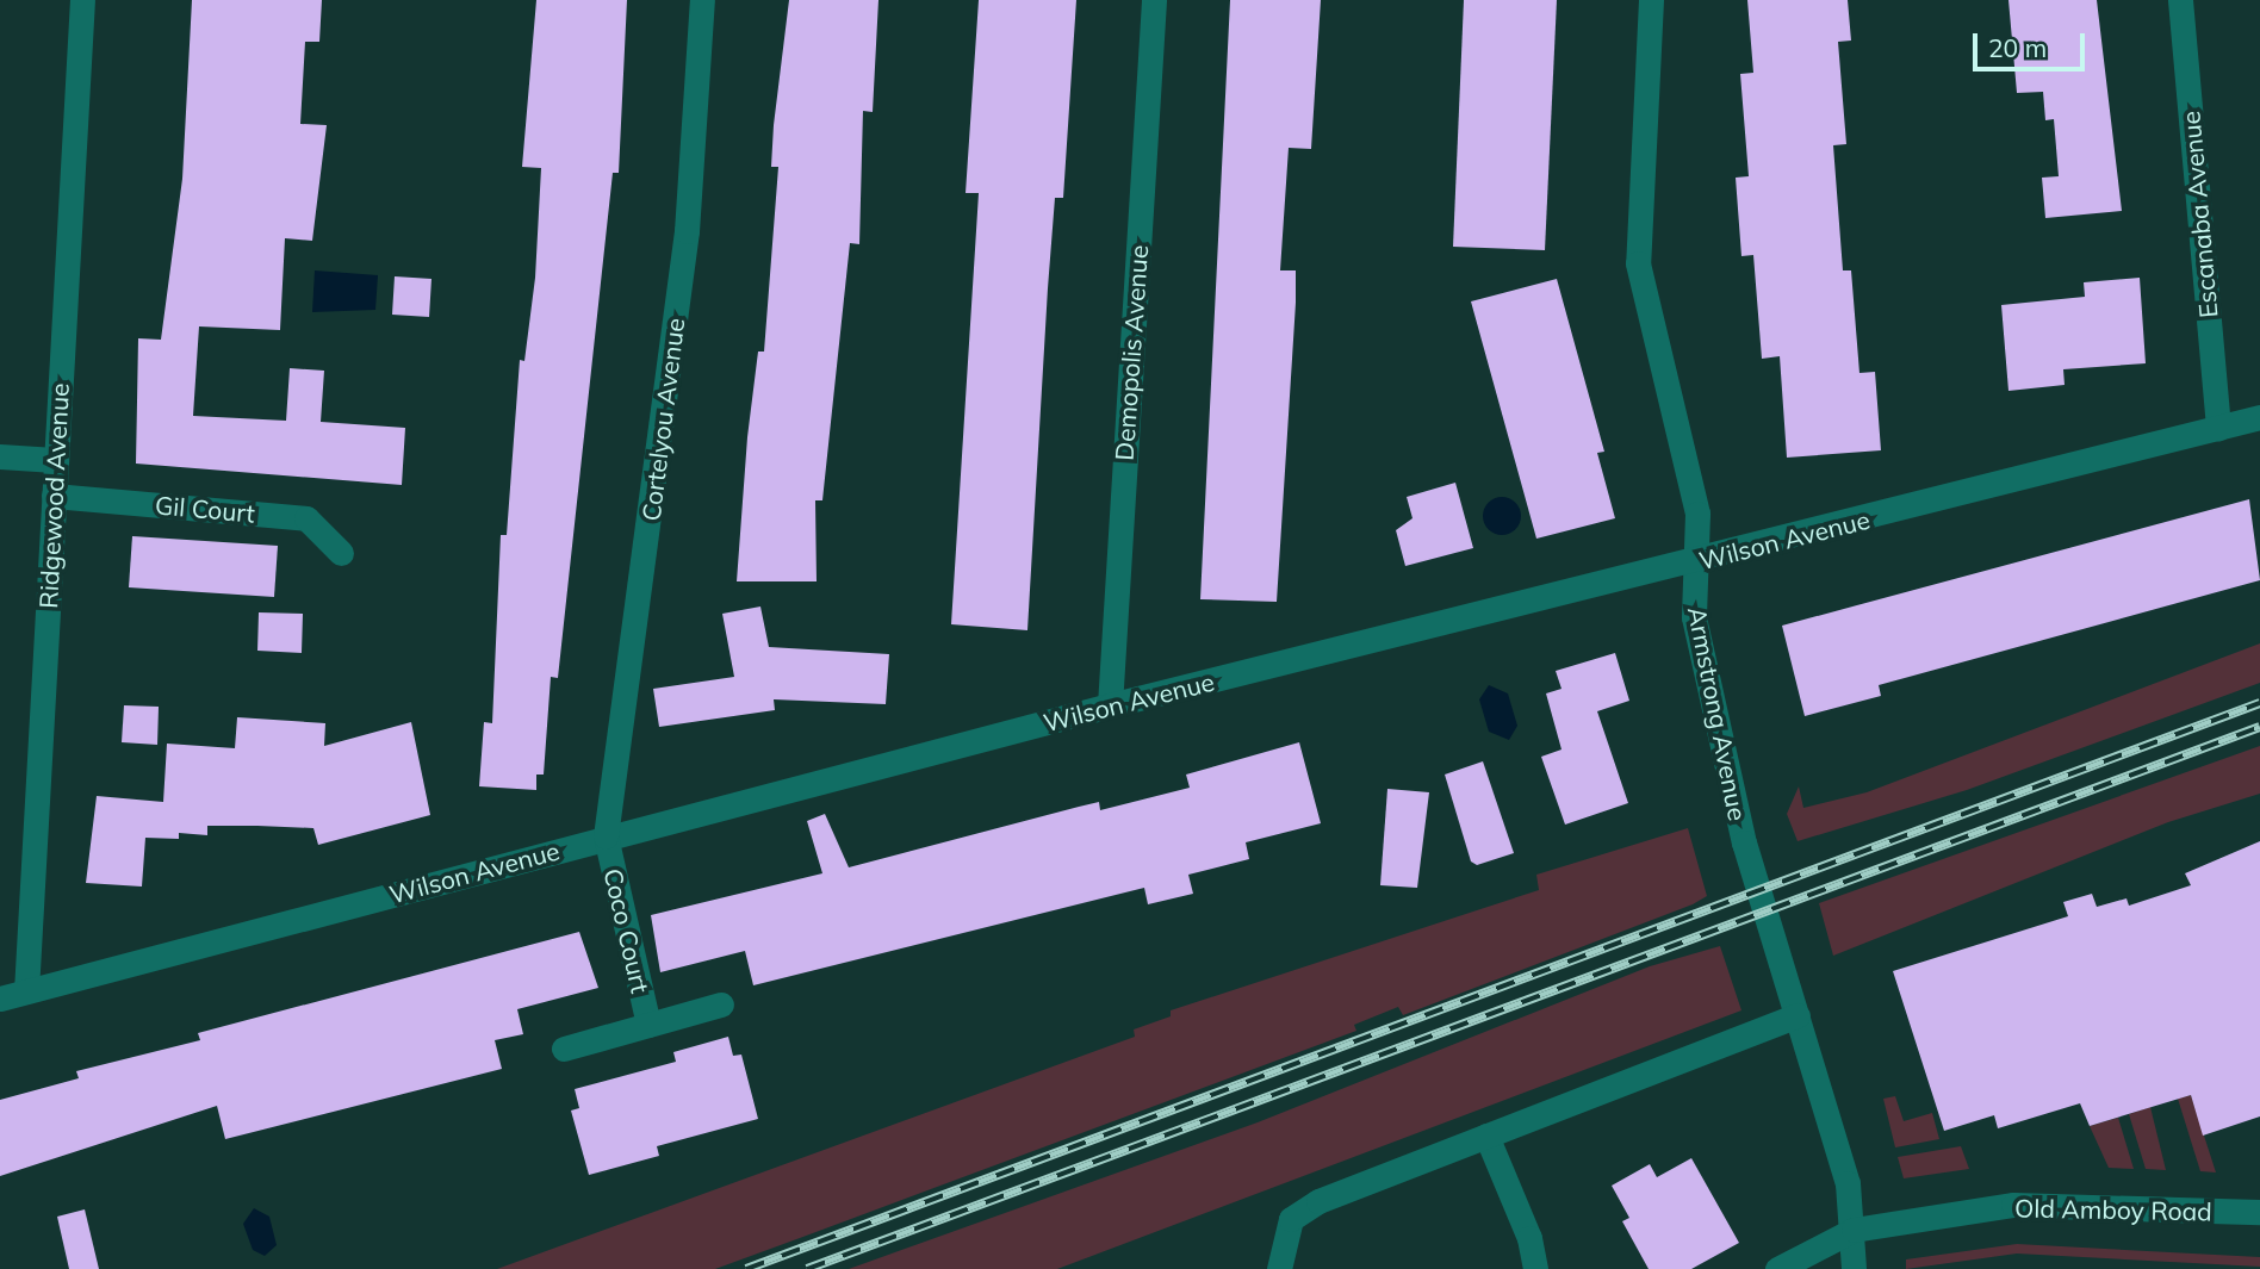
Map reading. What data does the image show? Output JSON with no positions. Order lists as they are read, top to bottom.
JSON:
{
  "streets": {
    "street": [
      "Escanaba Avenue",
      "Demopolis Avenue",
      "Cortelyou Avenue",
      "Ridgewood Avenue",
      "Gil Court",
      "Wilson Avenue",
      "Armstrong Avenue",
      "Coco Court",
      "Old Amboy Road"
    ]
  },
  "crossings": [
    ["Escanaba Avenue", "Wilson Avenue"],
    ["Demopolis Avenue", "Wilson Avenue"],
    ["Cortelyou Avenue", "Wilson Avenue"],
    ["Cortelyou Avenue", "Coco Court"],
    ["Ridgewood Avenue", "Gil Court"],
    ["Ridgewood Avenue", "Wilson Avenue"],
    ["Wilson Avenue", "Armstrong Avenue"],
    ["Wilson Avenue", "Coco Court"],
    ["Armstrong Avenue", "Old Amboy Road"]
  ],
  "scale_bar": "20 m"
}
